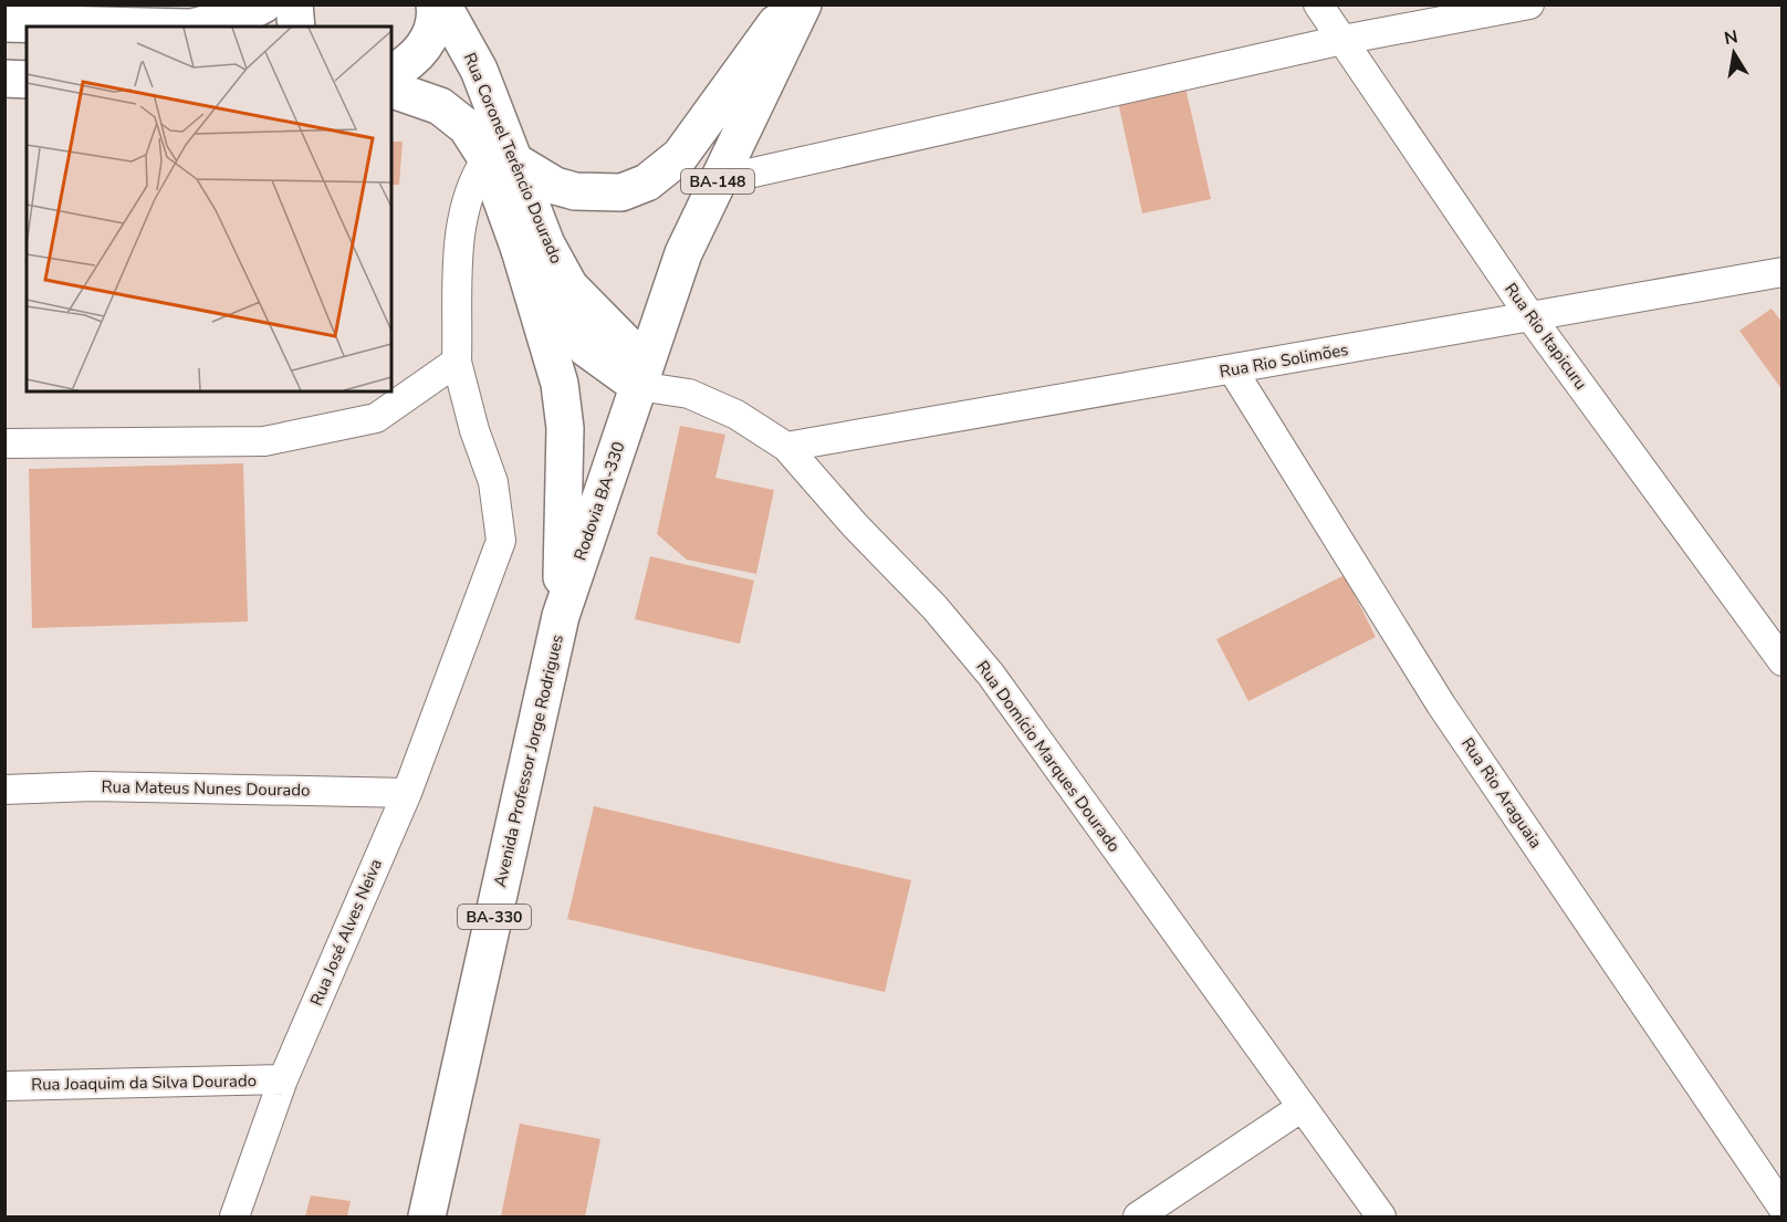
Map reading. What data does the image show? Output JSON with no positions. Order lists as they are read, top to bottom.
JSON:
{
  "streets": {
    "main road": [
      "Rua Coronel Terêncio Dourado",
      "BA-148",
      "Rodovia BA-330",
      "Avenida Professor Jorge Rodrigues",
      "BA-330"
    ],
    "street": [
      "Rua Rio Itapicuru",
      "Rua Rio Solimões",
      "Rua Domício Marques Dourado",
      "Rua Mateus Nunes Dourado",
      "Rua Rio Araguaia",
      "Rua José Alves Neiva",
      "Rua Joaquim da Silva Dourado"
    ]
  },
  "crossings": [
    ["Rua Coronel Terêncio Dourado", "BA-148"],
    ["Rua Coronel Terêncio Dourado", "Rodovia BA-330"],
    ["Rua Coronel Terêncio Dourado", "Rua Domício Marques Dourado"],
    ["Rua Coronel Terêncio Dourado", "Rua José Alves Neiva"],
    ["BA-148", "Rodovia BA-330"],
    ["BA-148", "Rua Domício Marques Dourado"],
    ["Rua Rio Itapicuru", "Rua Rio Solimões"],
    ["Rua Rio Solimões", "Rua Domício Marques Dourado"],
    ["Rua Rio Solimões", "Rua Rio Araguaia"],
    ["Rodovia BA-330", "Rua Domício Marques Dourado"],
    ["Rodovia BA-330", "Avenida Professor Jorge Rodrigues"],
    ["Rua Mateus Nunes Dourado", "Rua José Alves Neiva"],
    ["Rua José Alves Neiva", "Rua Joaquim da Silva Dourado"]
  ],
  "north": "top"
}
